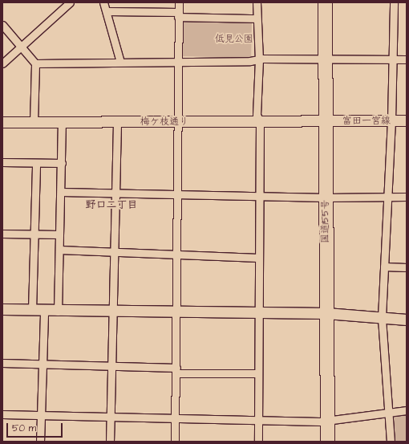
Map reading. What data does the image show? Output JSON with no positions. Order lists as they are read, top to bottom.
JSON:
{
  "streets": {
    "highway": ["国道155号"],
    "street": ["富田一宮線", "梅ケ枝通り"]
  },
  "crossings": [
    ["富田一宮線", "梅ケ枝通り"],
    ["富田一宮線", "国道155号"],
    ["梅ケ枝通り", "国道155号"]
  ],
  "districts": ["野口二丁目"],
  "parks": ["低見公園"],
  "scale_bar": "50 m"
}
